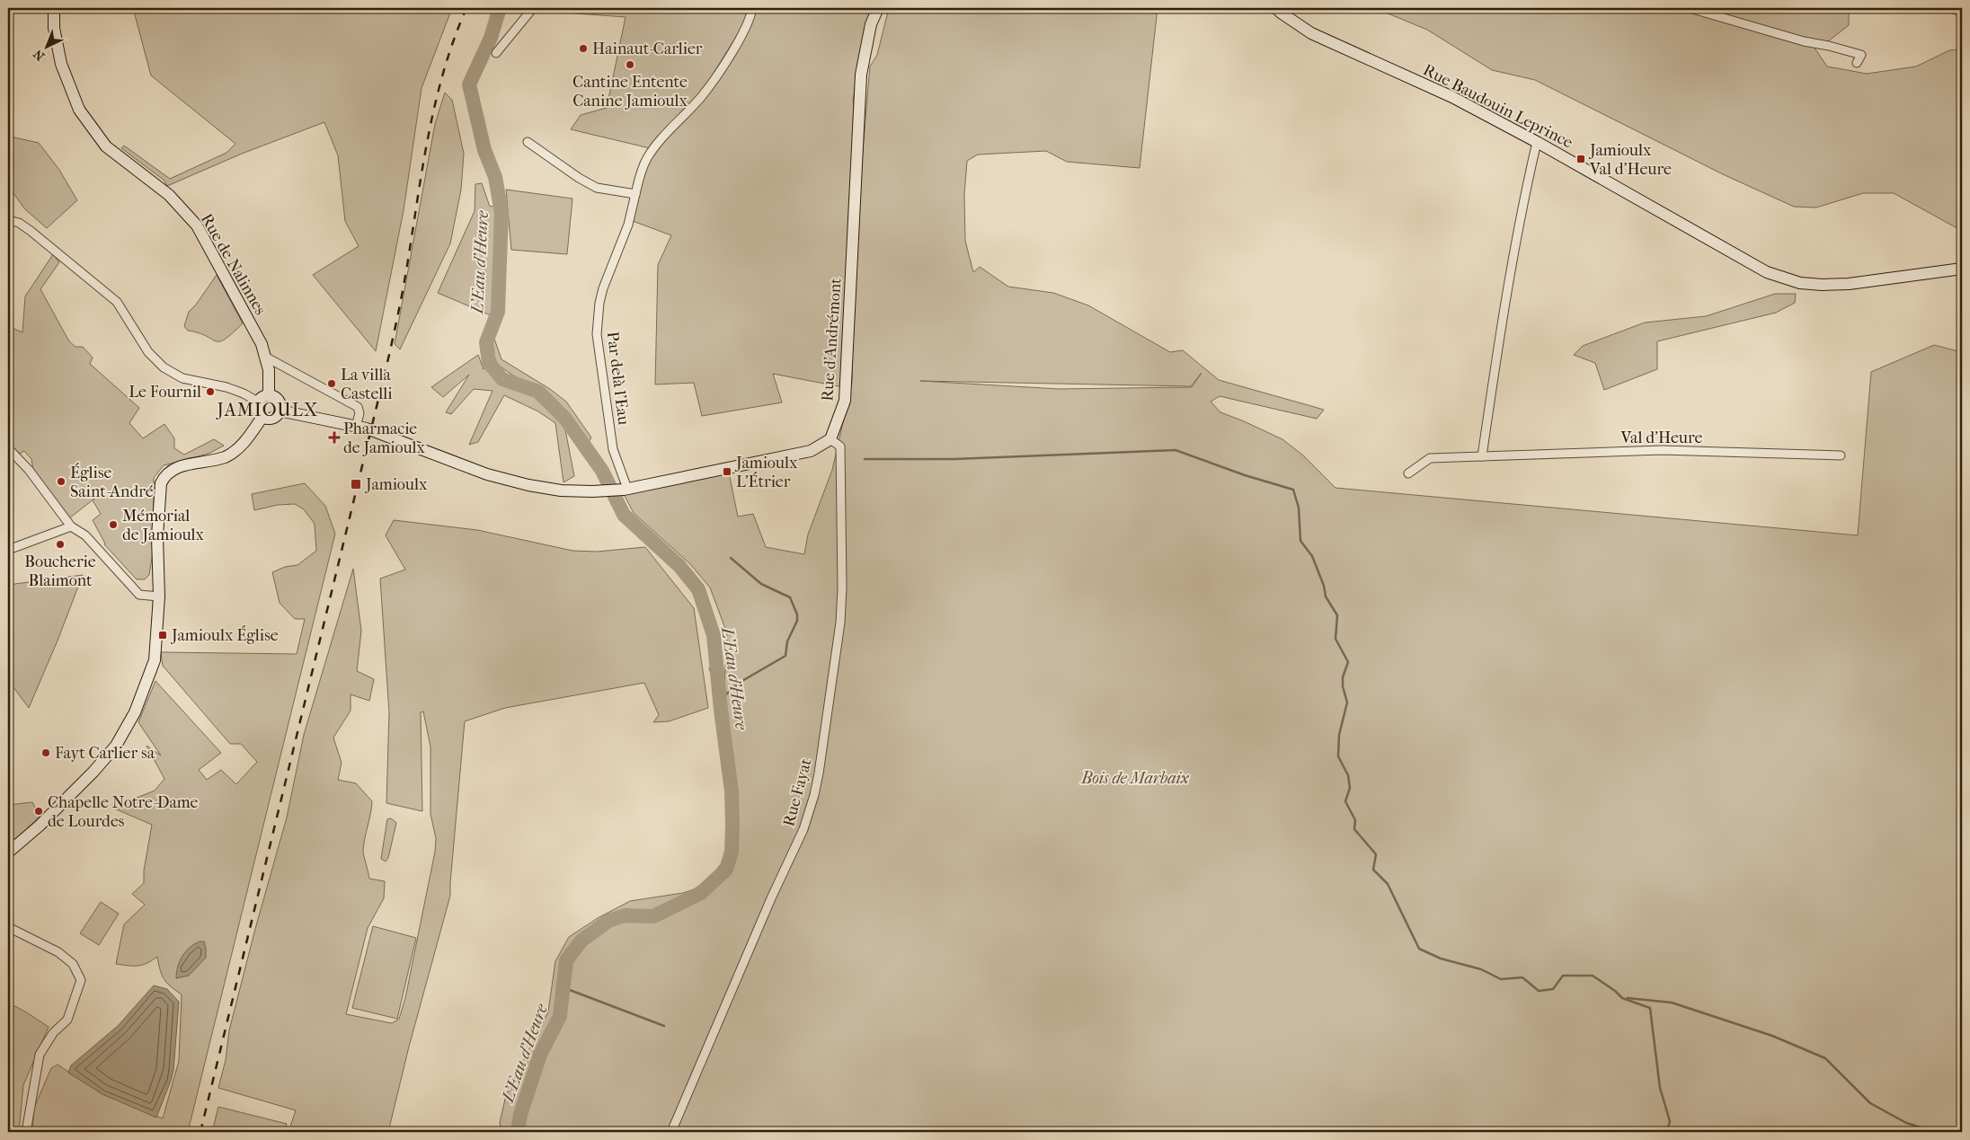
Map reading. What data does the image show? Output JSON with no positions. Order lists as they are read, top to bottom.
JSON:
{
  "streets": {
    "street": [
      "Rue Baudouin Leprince",
      "Rue de Nalinnes",
      "Rue d'Andrémont",
      "Par delà l'Eau",
      "Val d'Heure",
      "Rue Fayat"
    ]
  },
  "crossings": [
    ["Rue d'Andrémont", "Rue Fayat"]
  ],
  "districts": ["JAMIOULX"],
  "water": ["L'Eau d'Heure"],
  "parks": ["Bois de Marbaix"],
  "places": {
    "other": [
      "Hainaut-Carlier",
      "Cantine Entente Canine Jamioulx",
      "La villa Castelli",
      "Le Fournil",
      "Église Saint-André",
      "Mémorial de Jamioulx",
      "Boucherie Blaimont",
      "Fayt Carlier sa",
      "Chapelle Notre-Dame de Lourdes"
    ],
    "transit": [
      "Jamioulx Val d'Heure",
      "Jamioulx L'Étrier",
      "Jamioulx",
      "Jamioulx Église"
    ],
    "health": ["Pharmacie de Jamioulx"]
  },
  "north": "bottom left"
}
